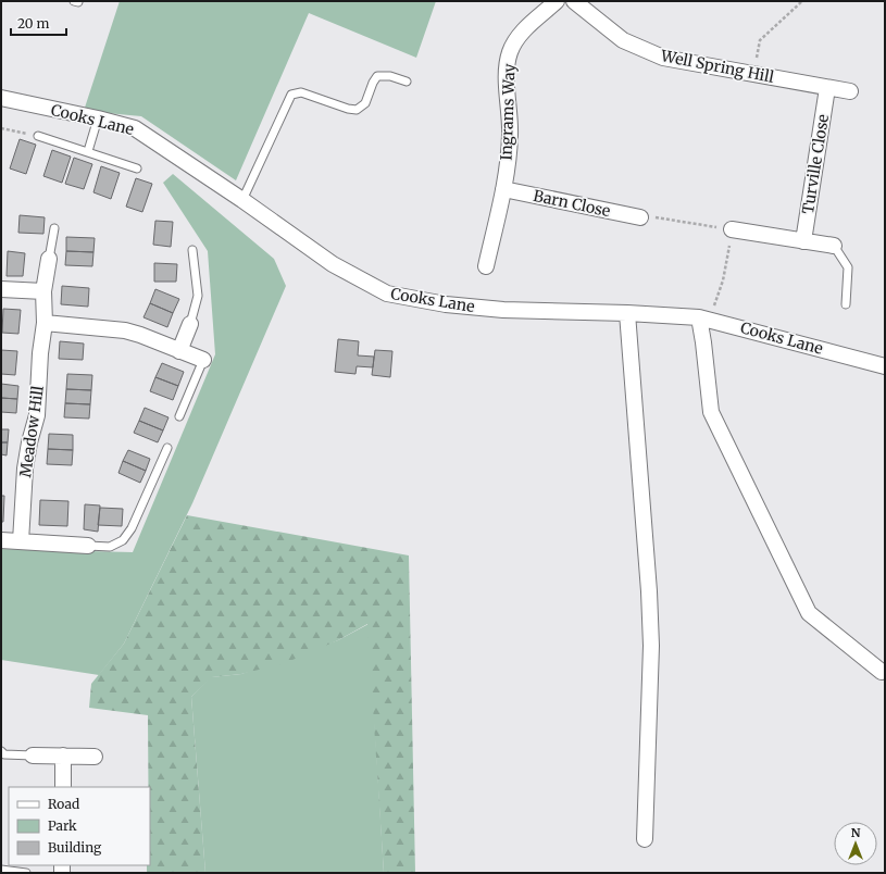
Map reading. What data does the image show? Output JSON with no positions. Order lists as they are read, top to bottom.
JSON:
{
  "streets": {
    "street": [
      "Well Spring Hill",
      "Ingrams Way",
      "Cooks Lane",
      "Turville Close",
      "Barn Close",
      "Meadow Hill"
    ]
  },
  "crossings": [
    ["Well Spring Hill", "Turville Close"],
    ["Ingrams Way", "Barn Close"]
  ],
  "legend": ["Road", "Park", "Building"],
  "scale_bar": "20 m",
  "north": "top"
}
